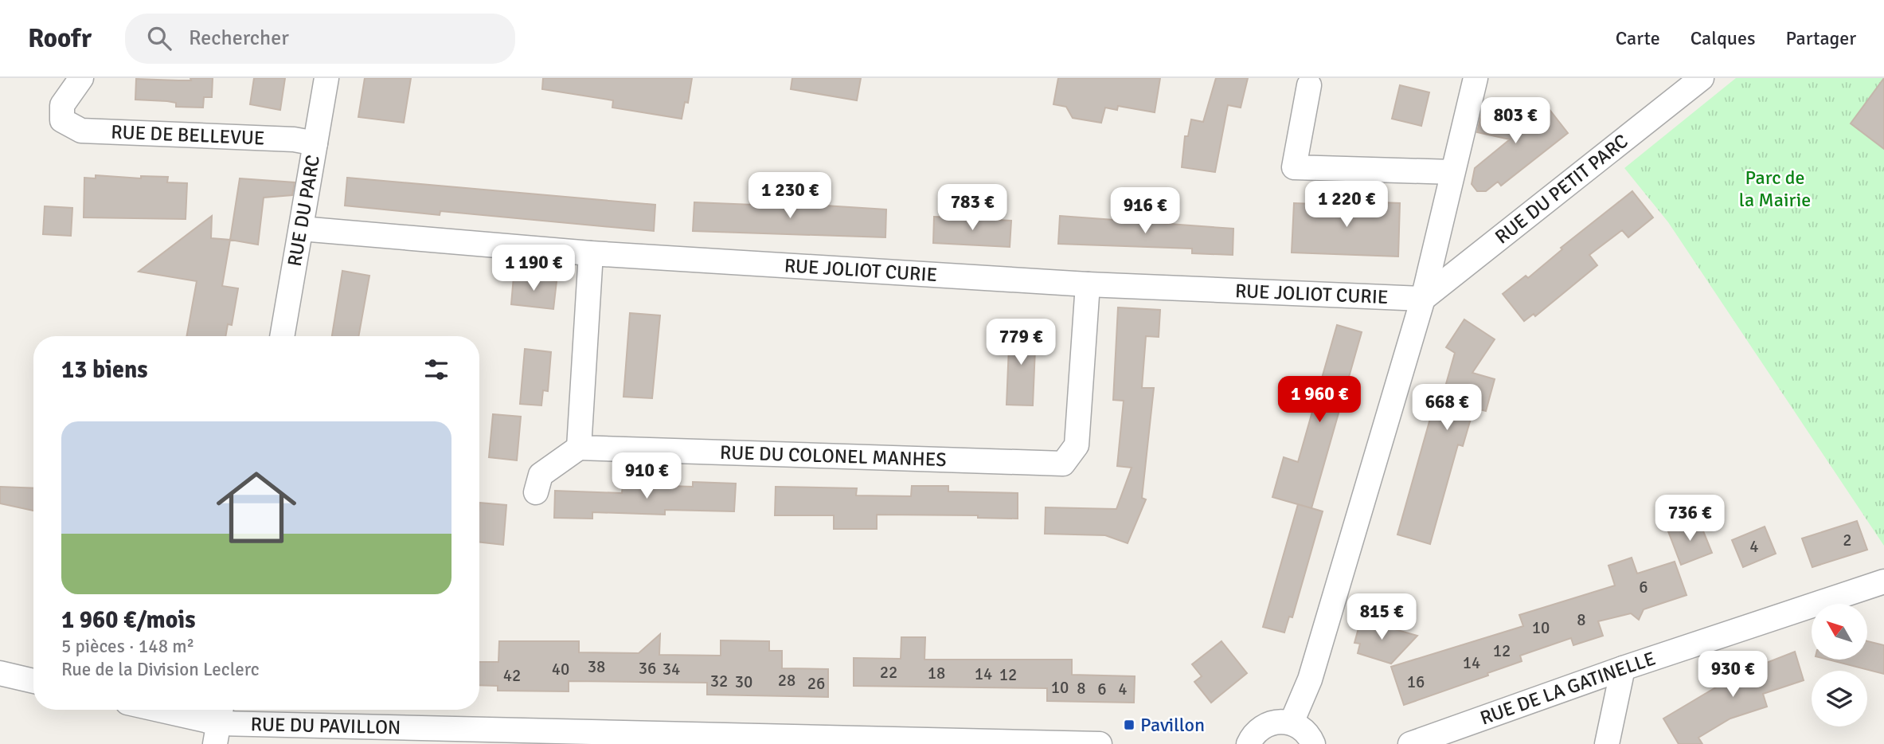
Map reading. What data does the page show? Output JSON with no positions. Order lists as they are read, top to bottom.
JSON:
{
  "streets": {
    "street": [
      "RUE DE BELLEVUE",
      "RUE DU PETIT PARC",
      "RUE DU PARC",
      "RUE JOLIOT CURIE",
      "RUE DU COLONEL MANHES",
      "RUE DE LA GATINELLE",
      "RUE DU PAVILLON"
    ]
  },
  "crossings": [
    ["RUE DE BELLEVUE", "RUE DU PARC"],
    ["RUE DU PETIT PARC", "RUE JOLIOT CURIE"],
    ["RUE DU PARC", "RUE JOLIOT CURIE"],
    ["RUE JOLIOT CURIE", "RUE DU COLONEL MANHES"]
  ],
  "parks": ["Parc de la Mairie"],
  "places": {
    "transit": ["Pavillon"]
  },
  "house_numbers": [
    "2",
    "4",
    "6",
    "8",
    "10",
    "12",
    "14",
    "38",
    "36",
    "40",
    "34",
    "22",
    "18",
    "14",
    "12",
    "42",
    "28",
    "32",
    "30",
    "16",
    "26",
    "10",
    "8",
    "6",
    "4"
  ],
  "north": "top left",
  "page": {
    "header": "Roofr",
    "search": "Rechercher",
    "nav": ["Carte", "Calques", "Partager"],
    "price": [
      "803 €",
      "1 230 €",
      "1 220 €",
      "783 €",
      "916 €",
      "1 190 €",
      "779 €",
      "1 960 €",
      "668 €",
      "910 €",
      "736 €",
      "815 €",
      "930 €"
    ],
    "heading": "13 biens",
    "list": [
      {
        "name": "1 960 €/mois",
        "note": "5 pièces · 148 m² · Rue de la Division Leclerc"
      }
    ]
  }
}
